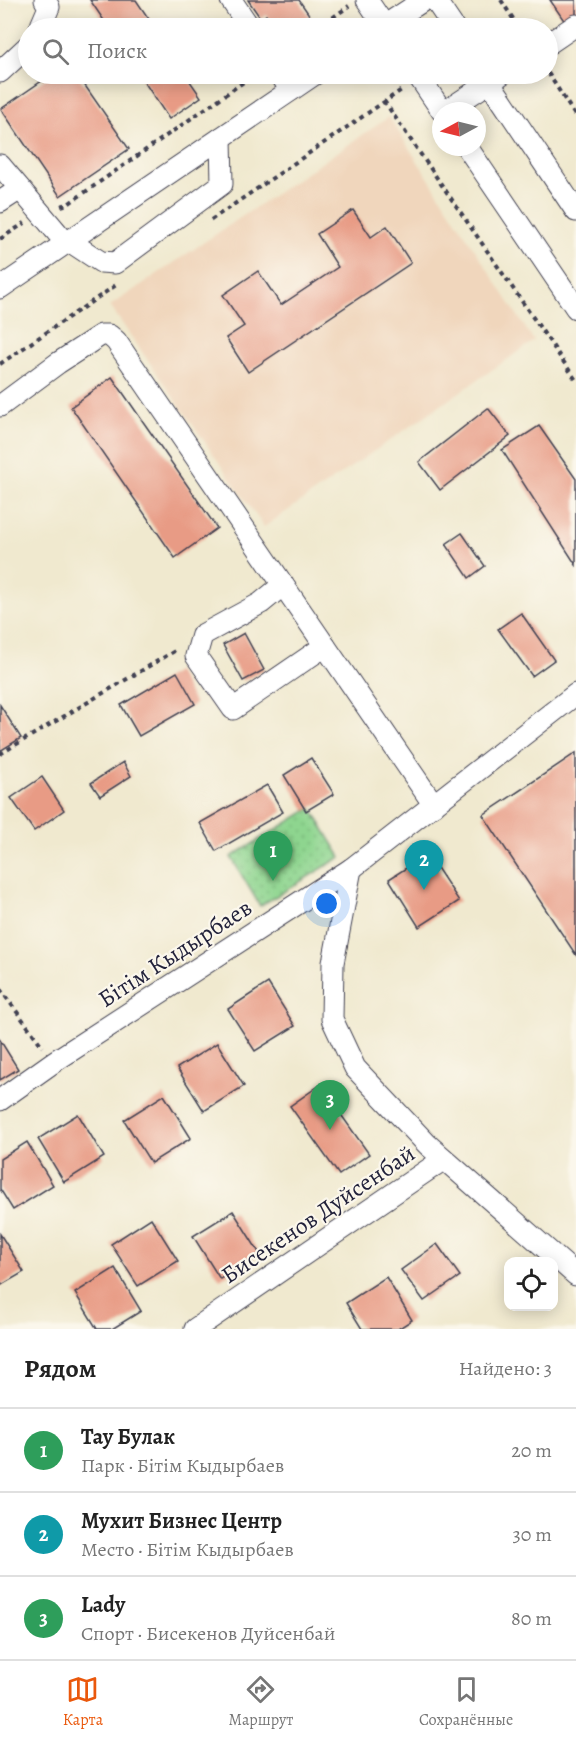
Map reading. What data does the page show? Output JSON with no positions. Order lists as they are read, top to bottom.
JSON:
{
  "streets": {
    "street": ["Бiтiм Кыдырбаев", "Бисекенов Дуйсенбай"]
  },
  "north": "left",
  "page": {
    "search": "Поиск",
    "pins": ["1", "2", "3"],
    "heading": ["Рядом", "Найдено: 3"],
    "list": [
      {
        "mark": "1",
        "name": "Тау Булак",
        "note": "Парк · Бiтiм Кыдырбаев",
        "value": "20 m"
      },
      {
        "mark": "2",
        "name": "Мухит Бизнес Центр",
        "note": "Место · Бiтiм Кыдырбаев",
        "value": "30 m"
      },
      {
        "mark": "3",
        "name": "Lady",
        "note": "Спорт · Бисекенов Дуйсенбай",
        "value": "80 m"
      }
    ],
    "nav": ["Карта", "Маршрут", "Сохранённые"]
  }
}
